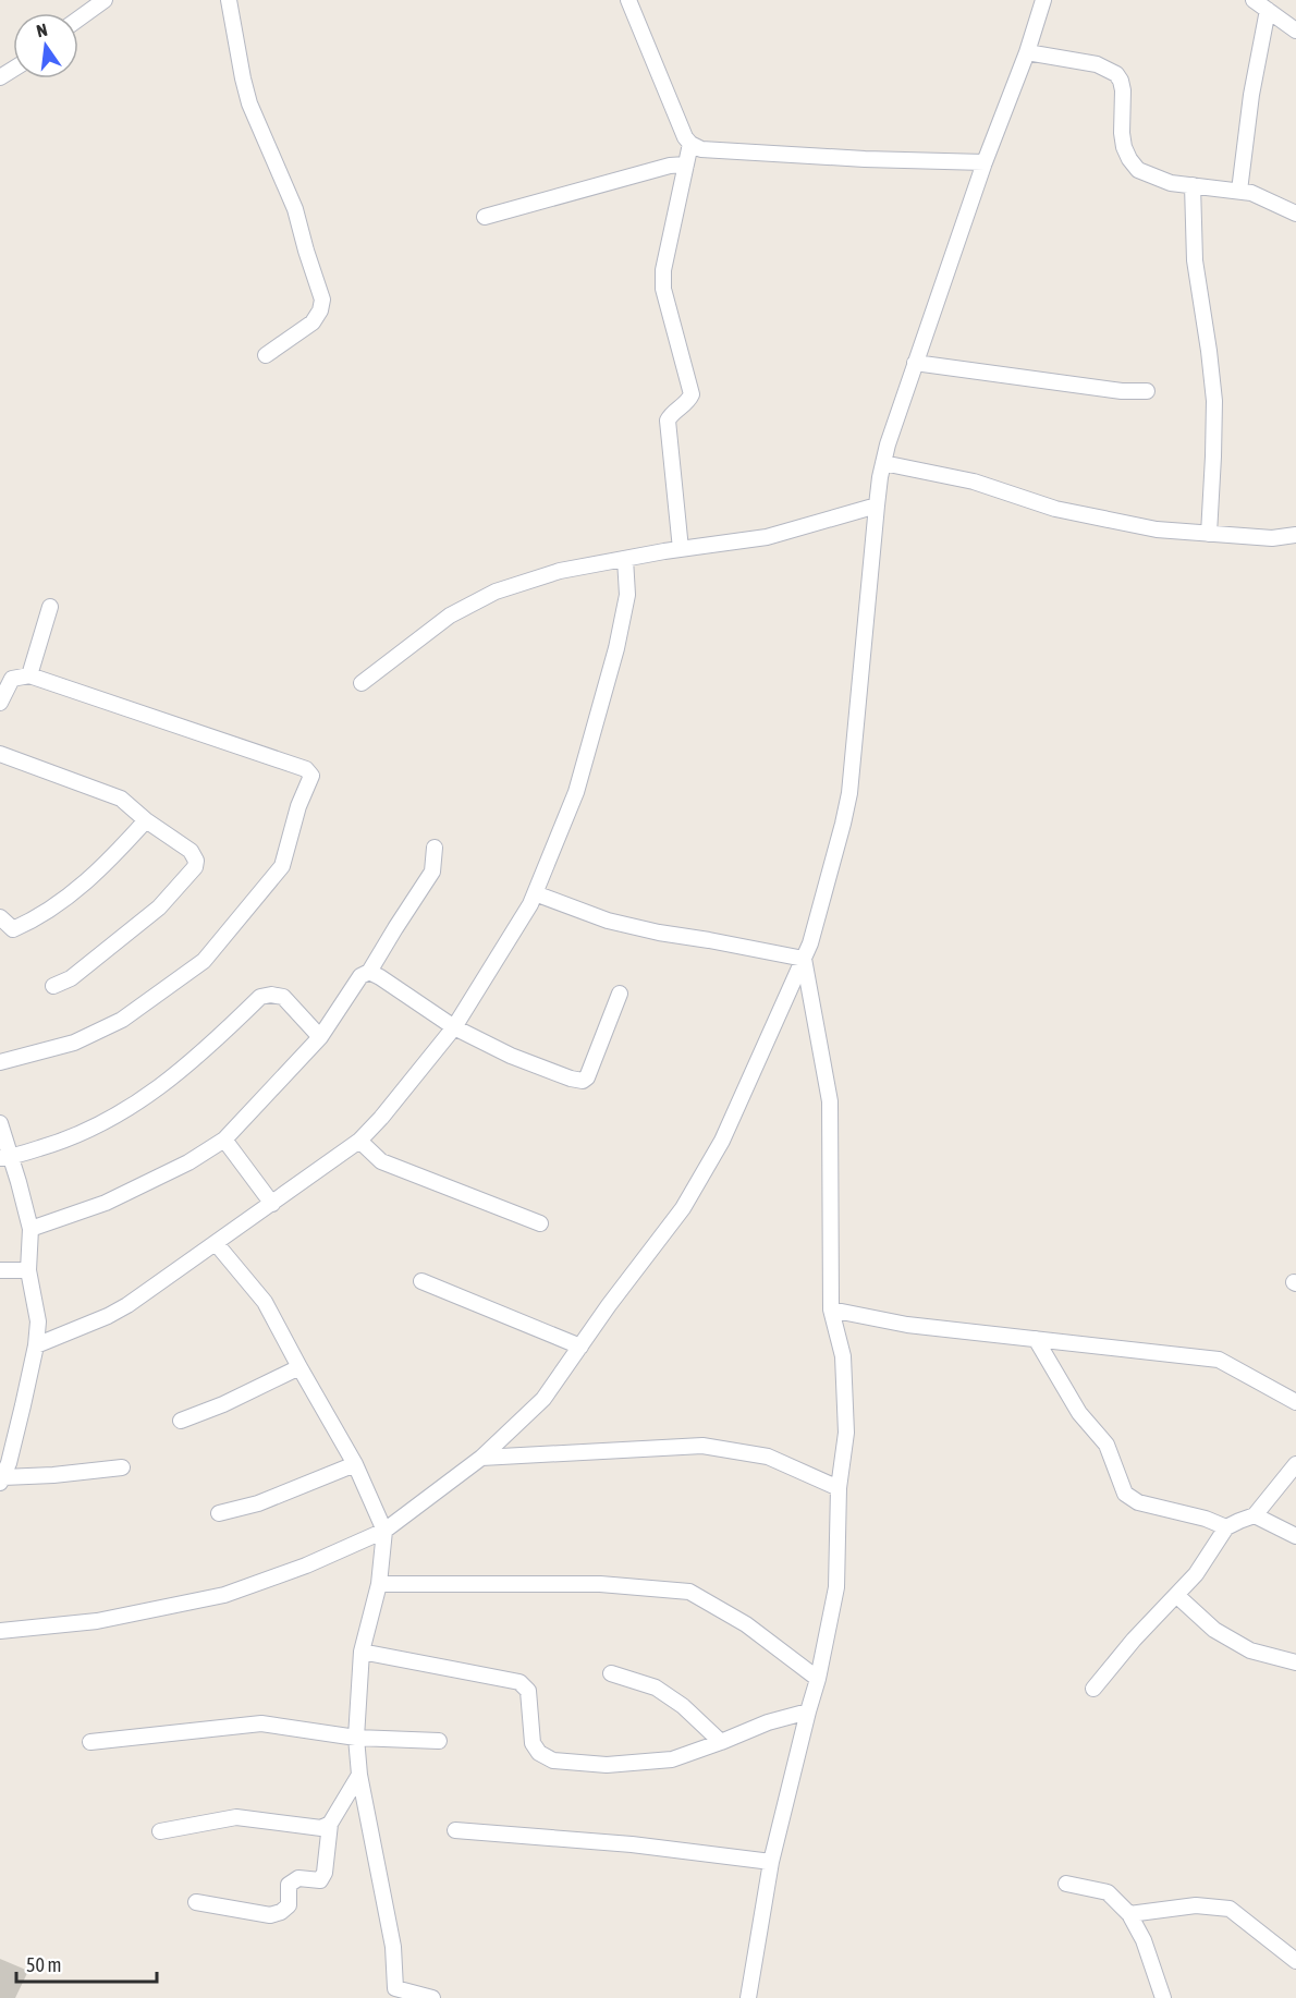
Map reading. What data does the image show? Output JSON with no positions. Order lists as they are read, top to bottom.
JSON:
{
  "scale_bar": "50 m",
  "north": "top"
}
